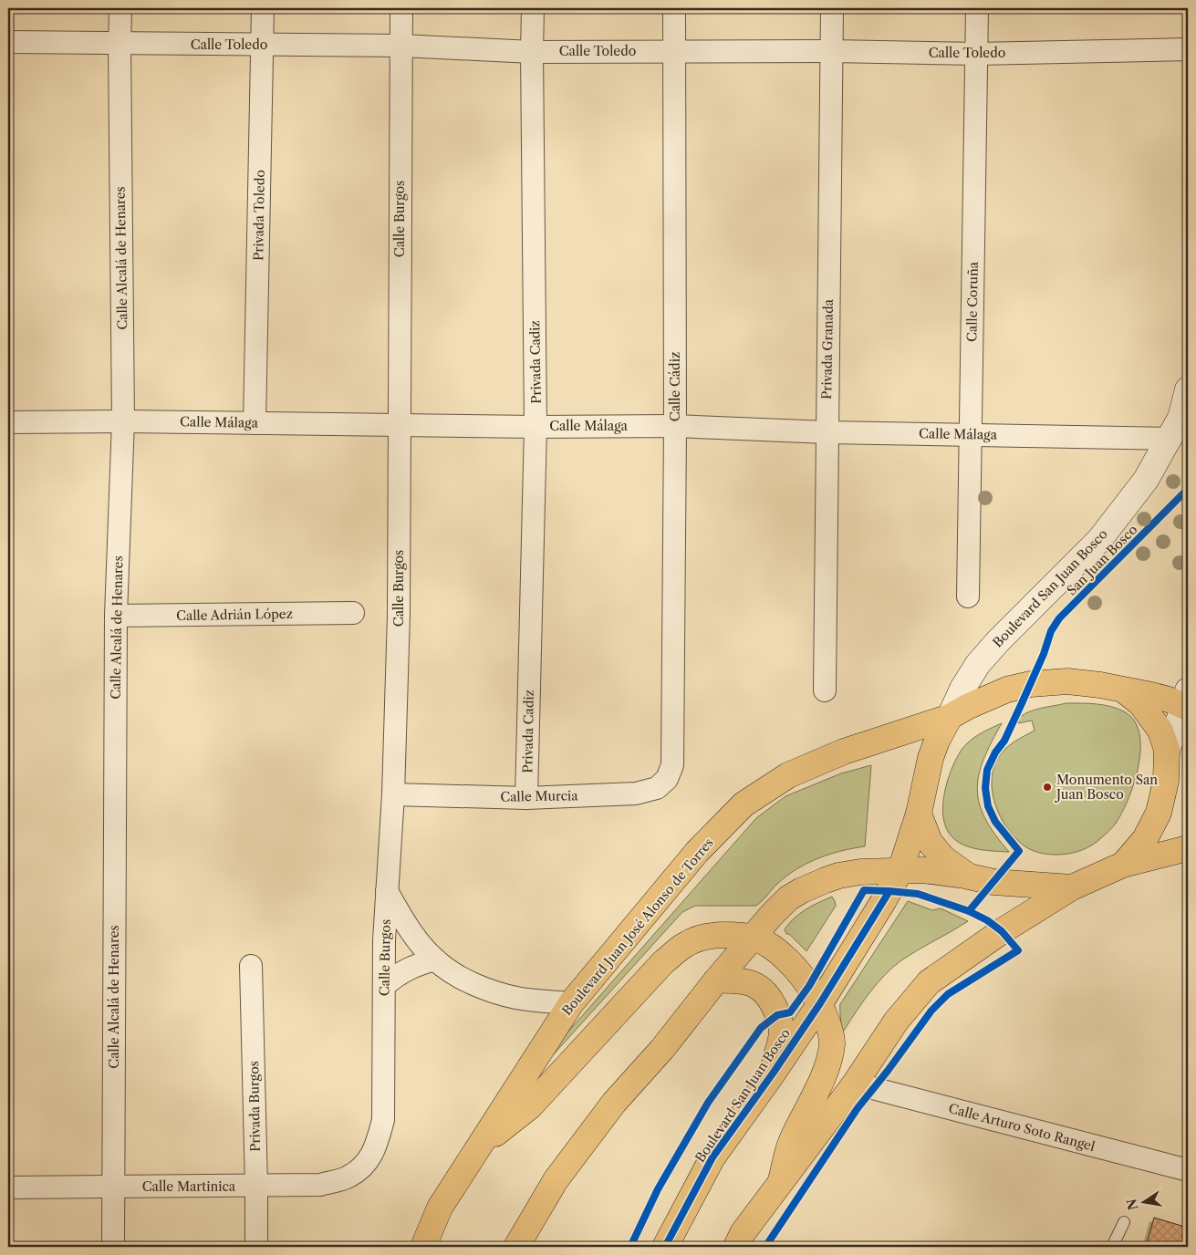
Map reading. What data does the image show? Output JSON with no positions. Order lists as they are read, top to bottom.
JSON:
{
  "streets": {
    "main road": ["Boulevard San Juan Bosco", "Boulevard Juan José Alonso de Torres"],
    "street": [
      "Calle Toledo",
      "Privada Toledo",
      "Calle Burgos",
      "Calle Alcalá de Henares",
      "Calle Coruña",
      "Privada Granada",
      "Privada Cadiz",
      "Calle Cádiz",
      "Calle Málaga",
      "Calle Adrián López",
      "Calle Murcia",
      "Privada Burgos",
      "Calle Arturo Soto Rangel",
      "Calle Martinica"
    ],
    "cycle path": ["San Juan Bosco"]
  },
  "crossings": [
    ["Calle Toledo", "Privada Toledo"],
    ["Calle Toledo", "Calle Burgos"],
    ["Calle Toledo", "Calle Alcalá de Henares"],
    ["Calle Toledo", "Calle Coruña"],
    ["Calle Toledo", "Privada Granada"],
    ["Calle Toledo", "Privada Cadiz"],
    ["Calle Toledo", "Calle Cádiz"],
    ["Privada Toledo", "Calle Málaga"],
    ["Calle Burgos", "Calle Málaga"],
    ["Calle Burgos", "Calle Murcia"],
    ["Calle Burgos", "Calle Martinica"],
    ["Calle Alcalá de Henares", "Calle Málaga"],
    ["Calle Alcalá de Henares", "Calle Adrián López"],
    ["Calle Alcalá de Henares", "Calle Martinica"],
    ["Calle Coruña", "Calle Málaga"],
    ["Privada Granada", "Calle Málaga"],
    ["Privada Cadiz", "Calle Málaga"],
    ["Privada Cadiz", "Calle Murcia"],
    ["Calle Cádiz", "Calle Málaga"],
    ["Calle Cádiz", "Calle Murcia"],
    ["Calle Málaga", "Boulevard San Juan Bosco"],
    ["Boulevard San Juan Bosco", "Boulevard Juan José Alonso de Torres"],
    ["Privada Burgos", "Calle Martinica"]
  ],
  "places": ["Monumento San Juan Bosco"],
  "north": "left"
}
